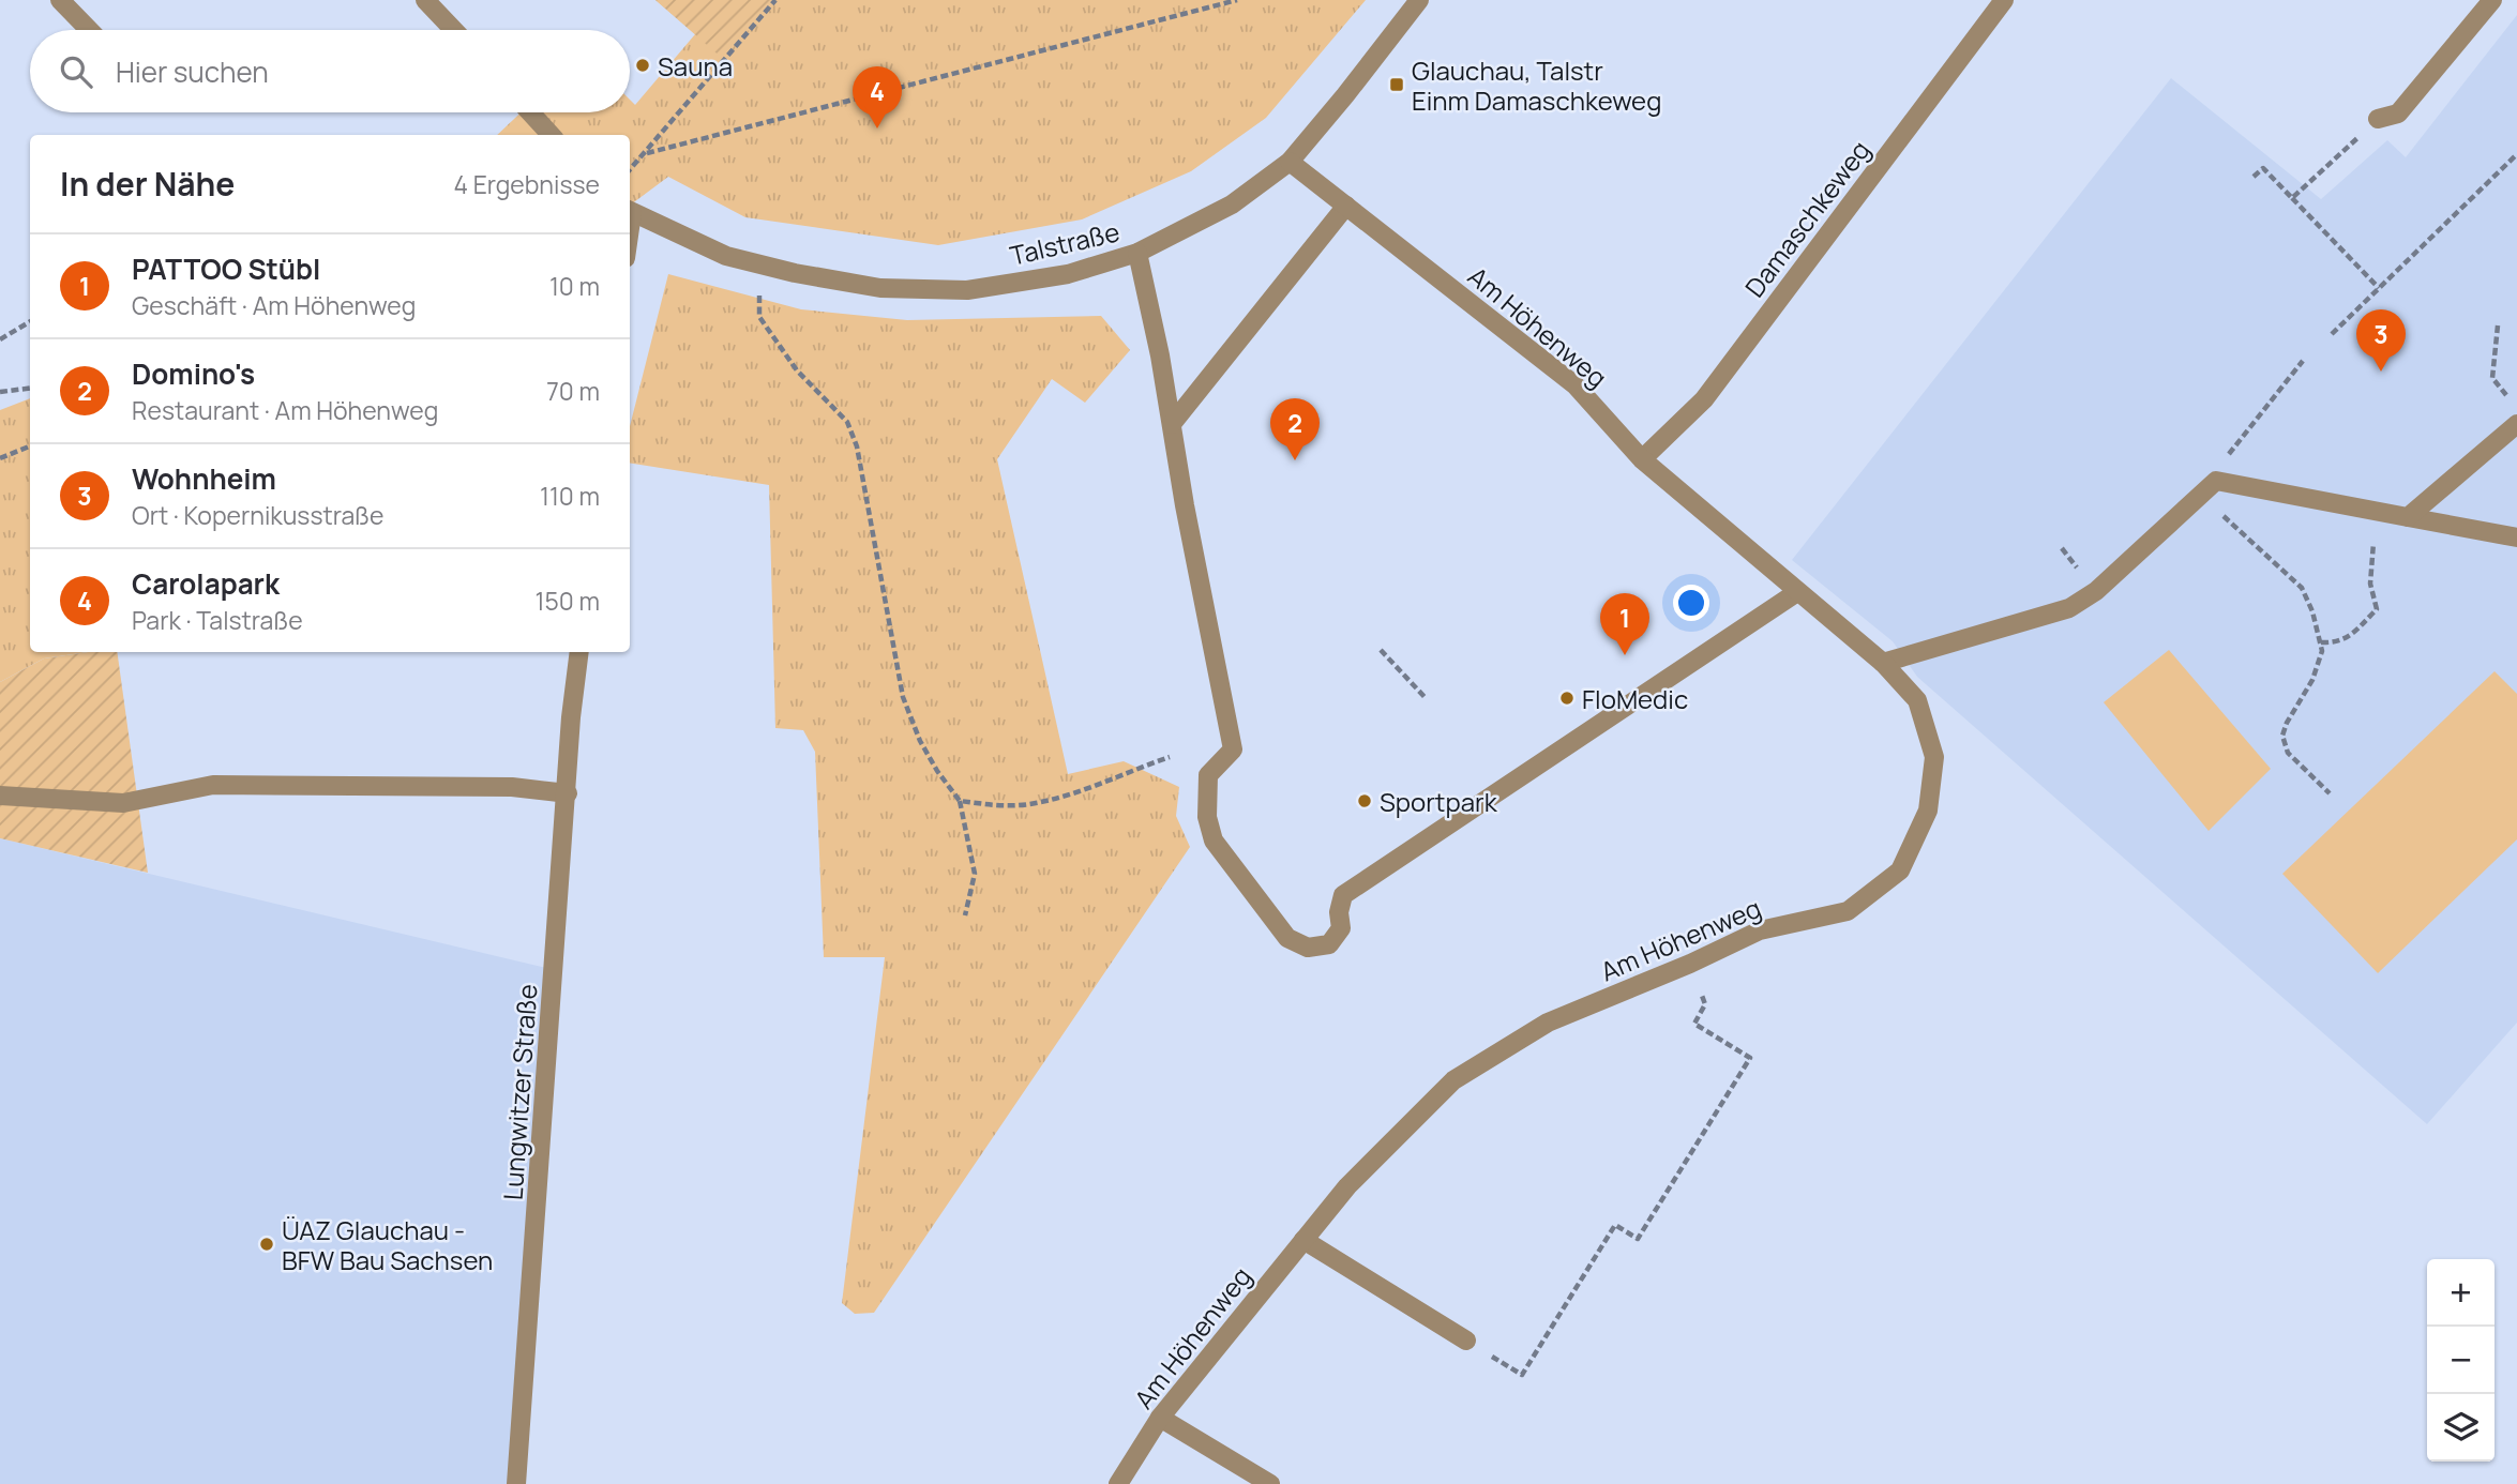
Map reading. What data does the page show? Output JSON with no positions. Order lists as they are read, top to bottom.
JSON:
{
  "streets": {
    "street": [
      "Damaschkeweg",
      "Talstraße",
      "Am Höhenweg",
      "Lungwitzer Straße"
    ]
  },
  "crossings": [
    ["Damaschkeweg", "Am Höhenweg"],
    ["Talstraße", "Am Höhenweg"]
  ],
  "places": {
    "other": [
      "Sauna",
      "FloMedic",
      "Sportpark",
      "ÜAZ Glauchau - BFW Bau Sachsen"
    ],
    "transit": ["Glauchau, Talstr Einm Damaschkeweg"]
  },
  "page": {
    "search": "Hier suchen",
    "pins": [
      "4",
      "3",
      "2",
      "1"
    ],
    "heading": ["In der Nähe", "4 Ergebnisse"],
    "list": [
      {
        "mark": "1",
        "name": "PATTOO Stübl",
        "note": "Geschäft · Am Höhenweg",
        "value": "10 m"
      },
      {
        "mark": "2",
        "name": "Domino's",
        "note": "Restaurant · Am Höhenweg",
        "value": "70 m"
      },
      {
        "mark": "3",
        "name": "Wohnheim",
        "note": "Ort · Kopernikusstraße",
        "value": "110 m"
      },
      {
        "mark": "4",
        "name": "Carolapark",
        "note": "Park · Talstraße",
        "value": "150 m"
      }
    ],
    "map_buttons": ["+", "−"]
  }
}
